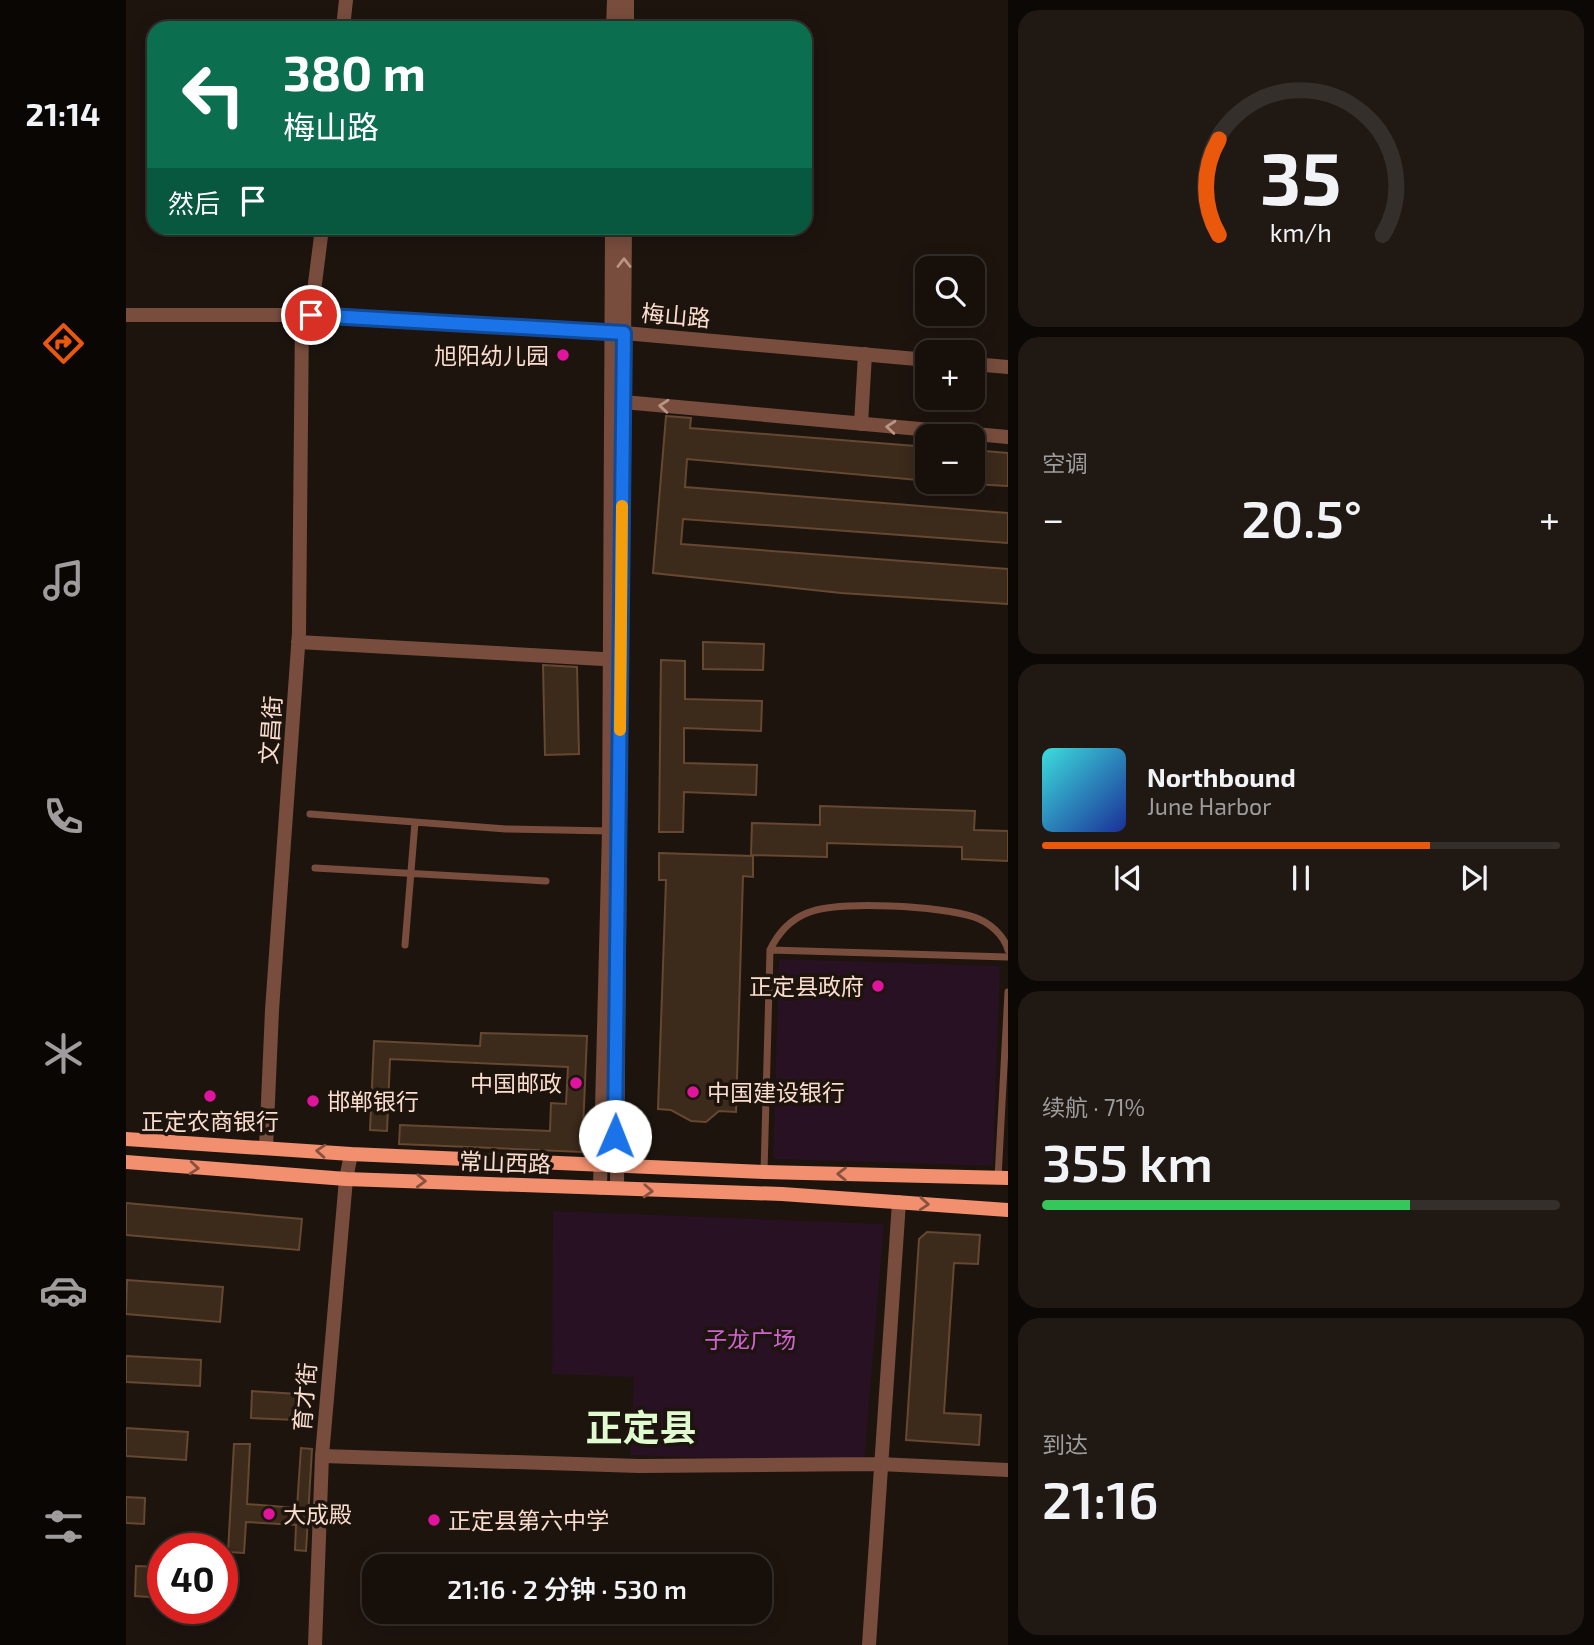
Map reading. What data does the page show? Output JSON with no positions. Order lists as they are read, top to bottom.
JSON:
{
  "streets": {
    "main road": ["常山西路"],
    "street": ["梅山路", "文昌街", "育才街"]
  },
  "crossings": [
    ["梅山路", "文昌街"],
    ["文昌街", "常山西路"],
    ["常山西路", "育才街"]
  ],
  "districts": ["正定县"],
  "parks": ["子龙广场"],
  "places": [
    "旭阳幼儿园",
    "正定县政府",
    "中国邮政",
    "中国建设银行",
    "正定农商银行",
    "邯郸银行",
    "大成殿",
    "正定县第六中学"
  ],
  "page": {
    "tabs": "21:14",
    "turn": ["380 m", "梅山路"],
    "then": "然后",
    "map_buttons": ["+", "−"],
    "tile": [
      "空调",
      ["续航 · 71%", "355 km"],
      ["到达", "21:16"]
    ],
    "heat": ["−", "20.5°", "+"],
    "song": ["Northbound", "June Harbor"],
    "limit": "40",
    "trip": "21:16 · 2 分钟 · 530 m",
    "gauge": ["35", "km/h"]
  }
}
